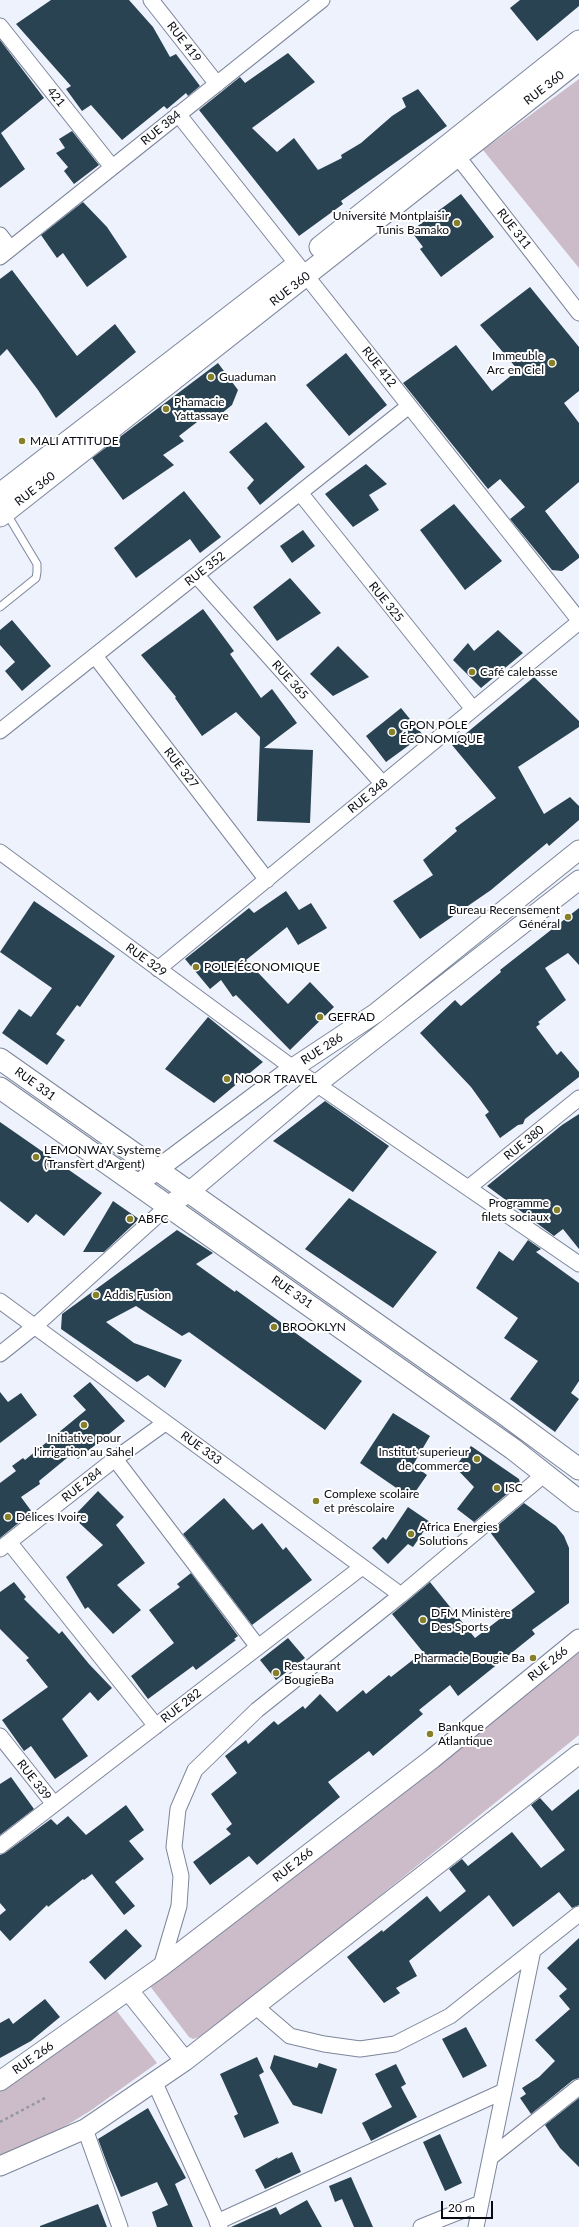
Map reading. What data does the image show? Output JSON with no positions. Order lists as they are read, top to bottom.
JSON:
{
  "streets": {
    "main road": ["RUE 360", "RUE 331"],
    "street": [
      "RUE 419",
      "421",
      "RUE 384",
      "RUE 311",
      "RUE 412",
      "RUE 352",
      "RUE 325",
      "RUE 365",
      "RUE 327",
      "RUE 348",
      "RUE 329",
      "RUE 286",
      "RUE 380",
      "RUE 333",
      "RUE 284",
      "RUE 266",
      "RUE 282",
      "RUE 339"
    ]
  },
  "crossings": [
    ["RUE 419", "RUE 384"],
    ["RUE 360", "RUE 311"],
    ["RUE 360", "RUE 412"],
    ["421", "RUE 384"],
    ["RUE 384", "RUE 412"],
    ["RUE 412", "RUE 352"],
    ["RUE 412", "RUE 348"],
    ["RUE 352", "RUE 325"],
    ["RUE 352", "RUE 365"],
    ["RUE 352", "RUE 327"],
    ["RUE 325", "RUE 348"],
    ["RUE 365", "RUE 348"],
    ["RUE 327", "RUE 348"],
    ["RUE 348", "RUE 329"],
    ["RUE 329", "RUE 286"],
    ["RUE 329", "RUE 380"],
    ["RUE 286", "RUE 331"],
    ["RUE 333", "RUE 284"],
    ["RUE 333", "RUE 282"],
    ["RUE 282", "RUE 339"]
  ],
  "places": [
    "Université Montplaisir Tunis Bamako",
    "Immeuble Arc en Ciel",
    "Guaduman",
    "Phamacie Yattassaye",
    "MALI ATTITUDE",
    "Café calebasse",
    "GPON POLE ÉCONOMIQUE",
    "Bureau Recensement Général",
    "POLE ÉCONOMIQUE",
    "GEFRAD",
    "NOOR TRAVEL",
    "LEMONWAY Systeme (Transfert d'Argent)",
    "Programme filets sociaux",
    "ABFC",
    "Addis Fusion",
    "BROOKLYN",
    "Initiative pour l'irrigation au Sahel",
    "Institut superieur de commerce",
    "ISC",
    "Complexe scolaire et préscolaire",
    "Délices Ivoire",
    "Africa Energies Solutions",
    "DFM Ministère Des Sports",
    "Pharmacie Bougie Ba",
    "Restaurant BougieBa",
    "Bankque Atlantique"
  ],
  "scale_bar": "20 m"
}
